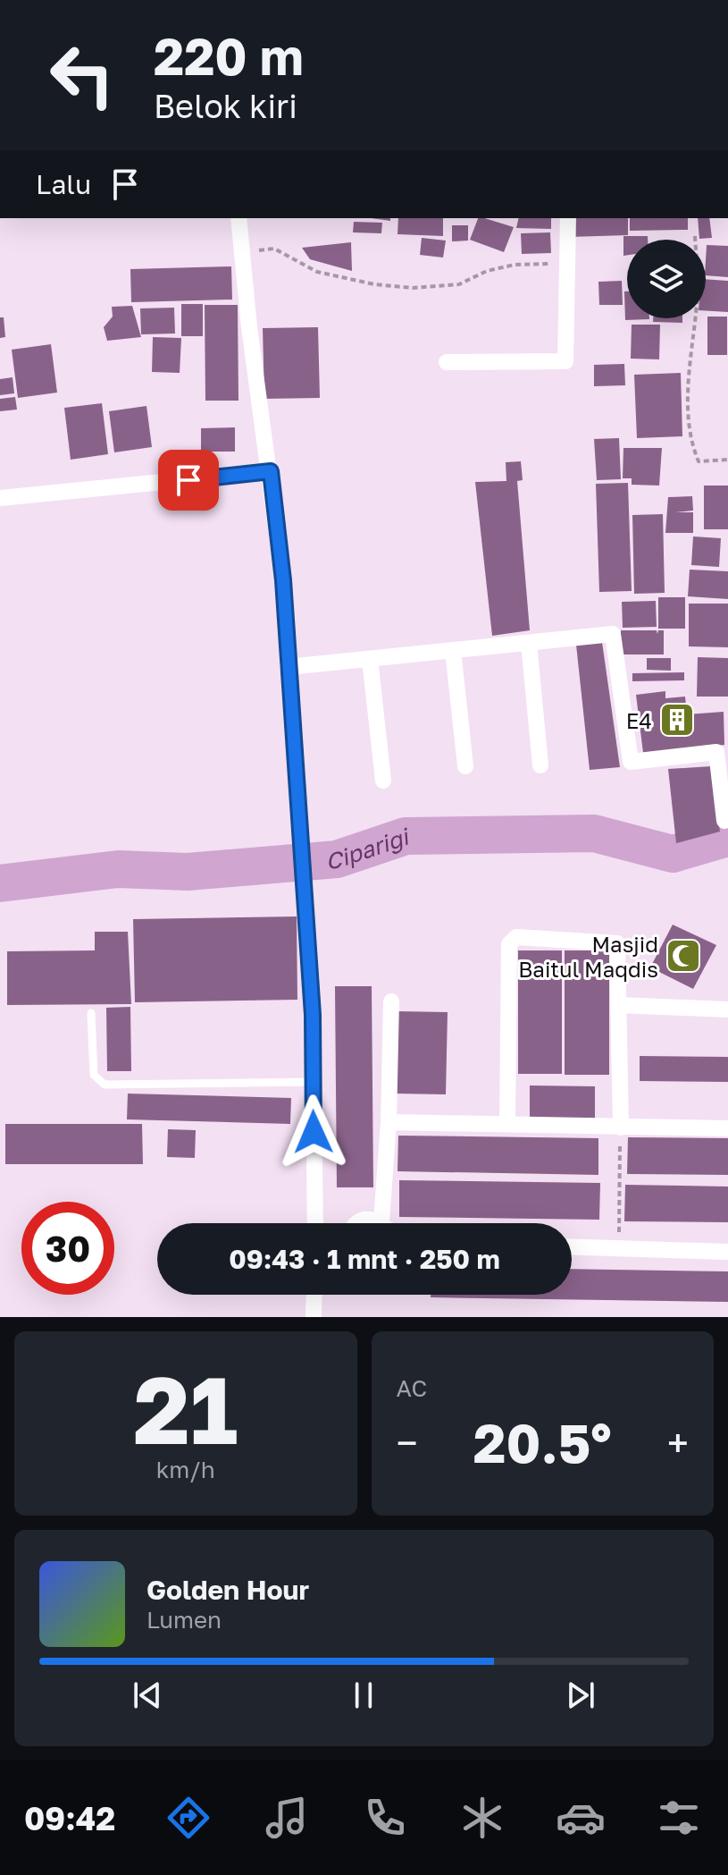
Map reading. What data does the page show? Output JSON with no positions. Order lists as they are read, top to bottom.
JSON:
{
  "water": ["Ciparigi"],
  "places": {
    "building": ["E4"],
    "mosque": ["Masjid Baitul Maqdis"]
  },
  "page": {
    "turn": ["220 m", "Belok kiri"],
    "then": "Lalu",
    "limit": "30",
    "trip": "09:43 · 1 mnt · 250 m",
    "tile": [
      ["21", "km/h"],
      "AC"
    ],
    "heat": ["−", "20.5°", "+"],
    "song": ["Golden Hour", "Lumen"],
    "tabs": "09:42"
  }
}
